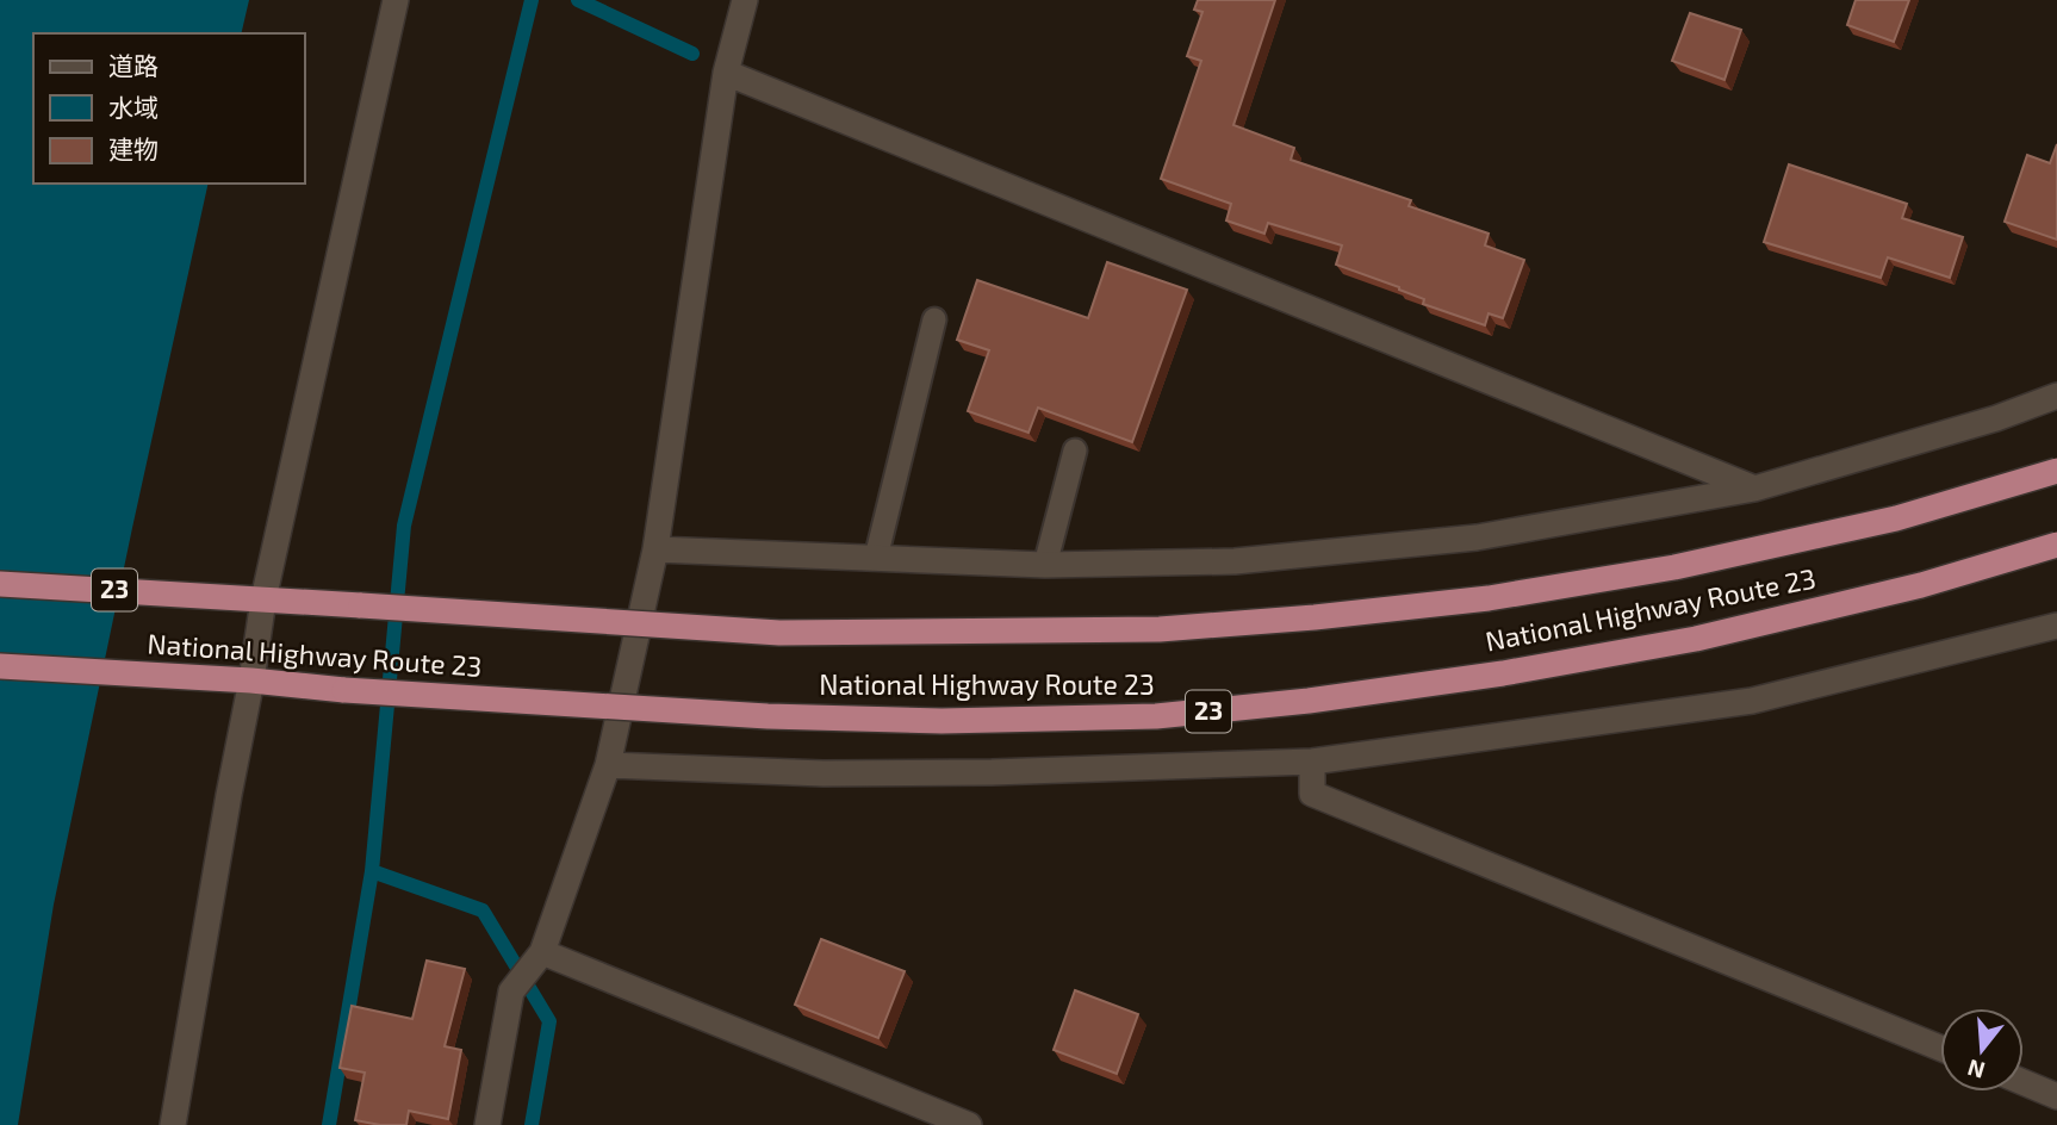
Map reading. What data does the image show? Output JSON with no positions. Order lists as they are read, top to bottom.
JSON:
{
  "streets": {
    "highway": ["23", "National Highway Route 23"]
  },
  "legend": ["道路", "水域", "建物"],
  "north": "bottom"
}
